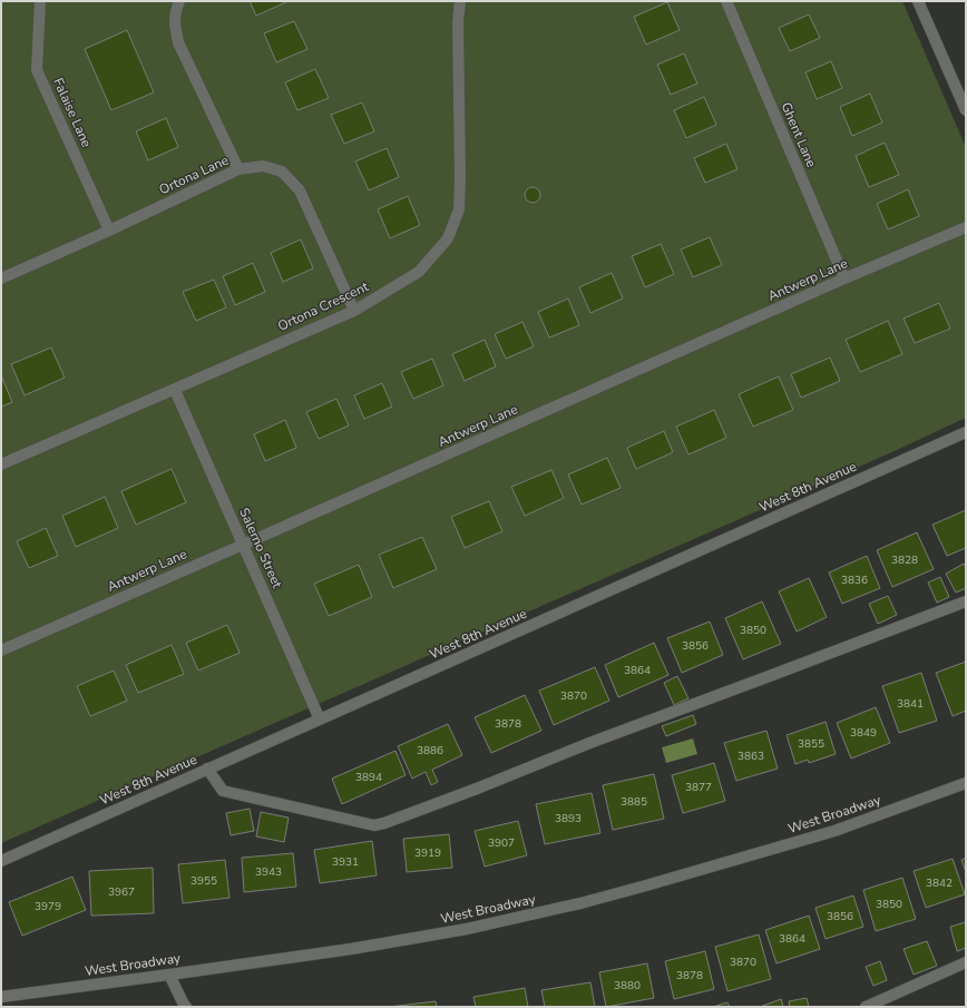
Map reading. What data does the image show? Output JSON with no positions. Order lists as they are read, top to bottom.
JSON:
{
  "streets": {
    "street": [
      "Falaise Lane",
      "Ghent Lane",
      "Ortona Lane",
      "Antwerp Lane",
      "Ortona Crescent",
      "West 8th Avenue",
      "Salerno Street",
      "West Broadway"
    ]
  },
  "crossings": [
    ["Falaise Lane", "Ortona Lane"],
    ["Ghent Lane", "Antwerp Lane"],
    ["Ortona Lane", "Ortona Crescent"],
    ["Antwerp Lane", "Salerno Street"],
    ["Ortona Crescent", "Salerno Street"],
    ["West 8th Avenue", "Salerno Street"]
  ],
  "house_numbers": [
    "3828",
    "3836",
    "3850",
    "3856",
    "3864",
    "3870",
    "3841",
    "3878",
    "3849",
    "3855",
    "3886",
    "3863",
    "3894",
    "3877",
    "3885",
    "3893",
    "3907",
    "3919",
    "3931",
    "3943",
    "3955",
    "3842",
    "3967",
    "3850",
    "3979",
    "3856",
    "3864",
    "3870",
    "3878",
    "3880"
  ]
}
